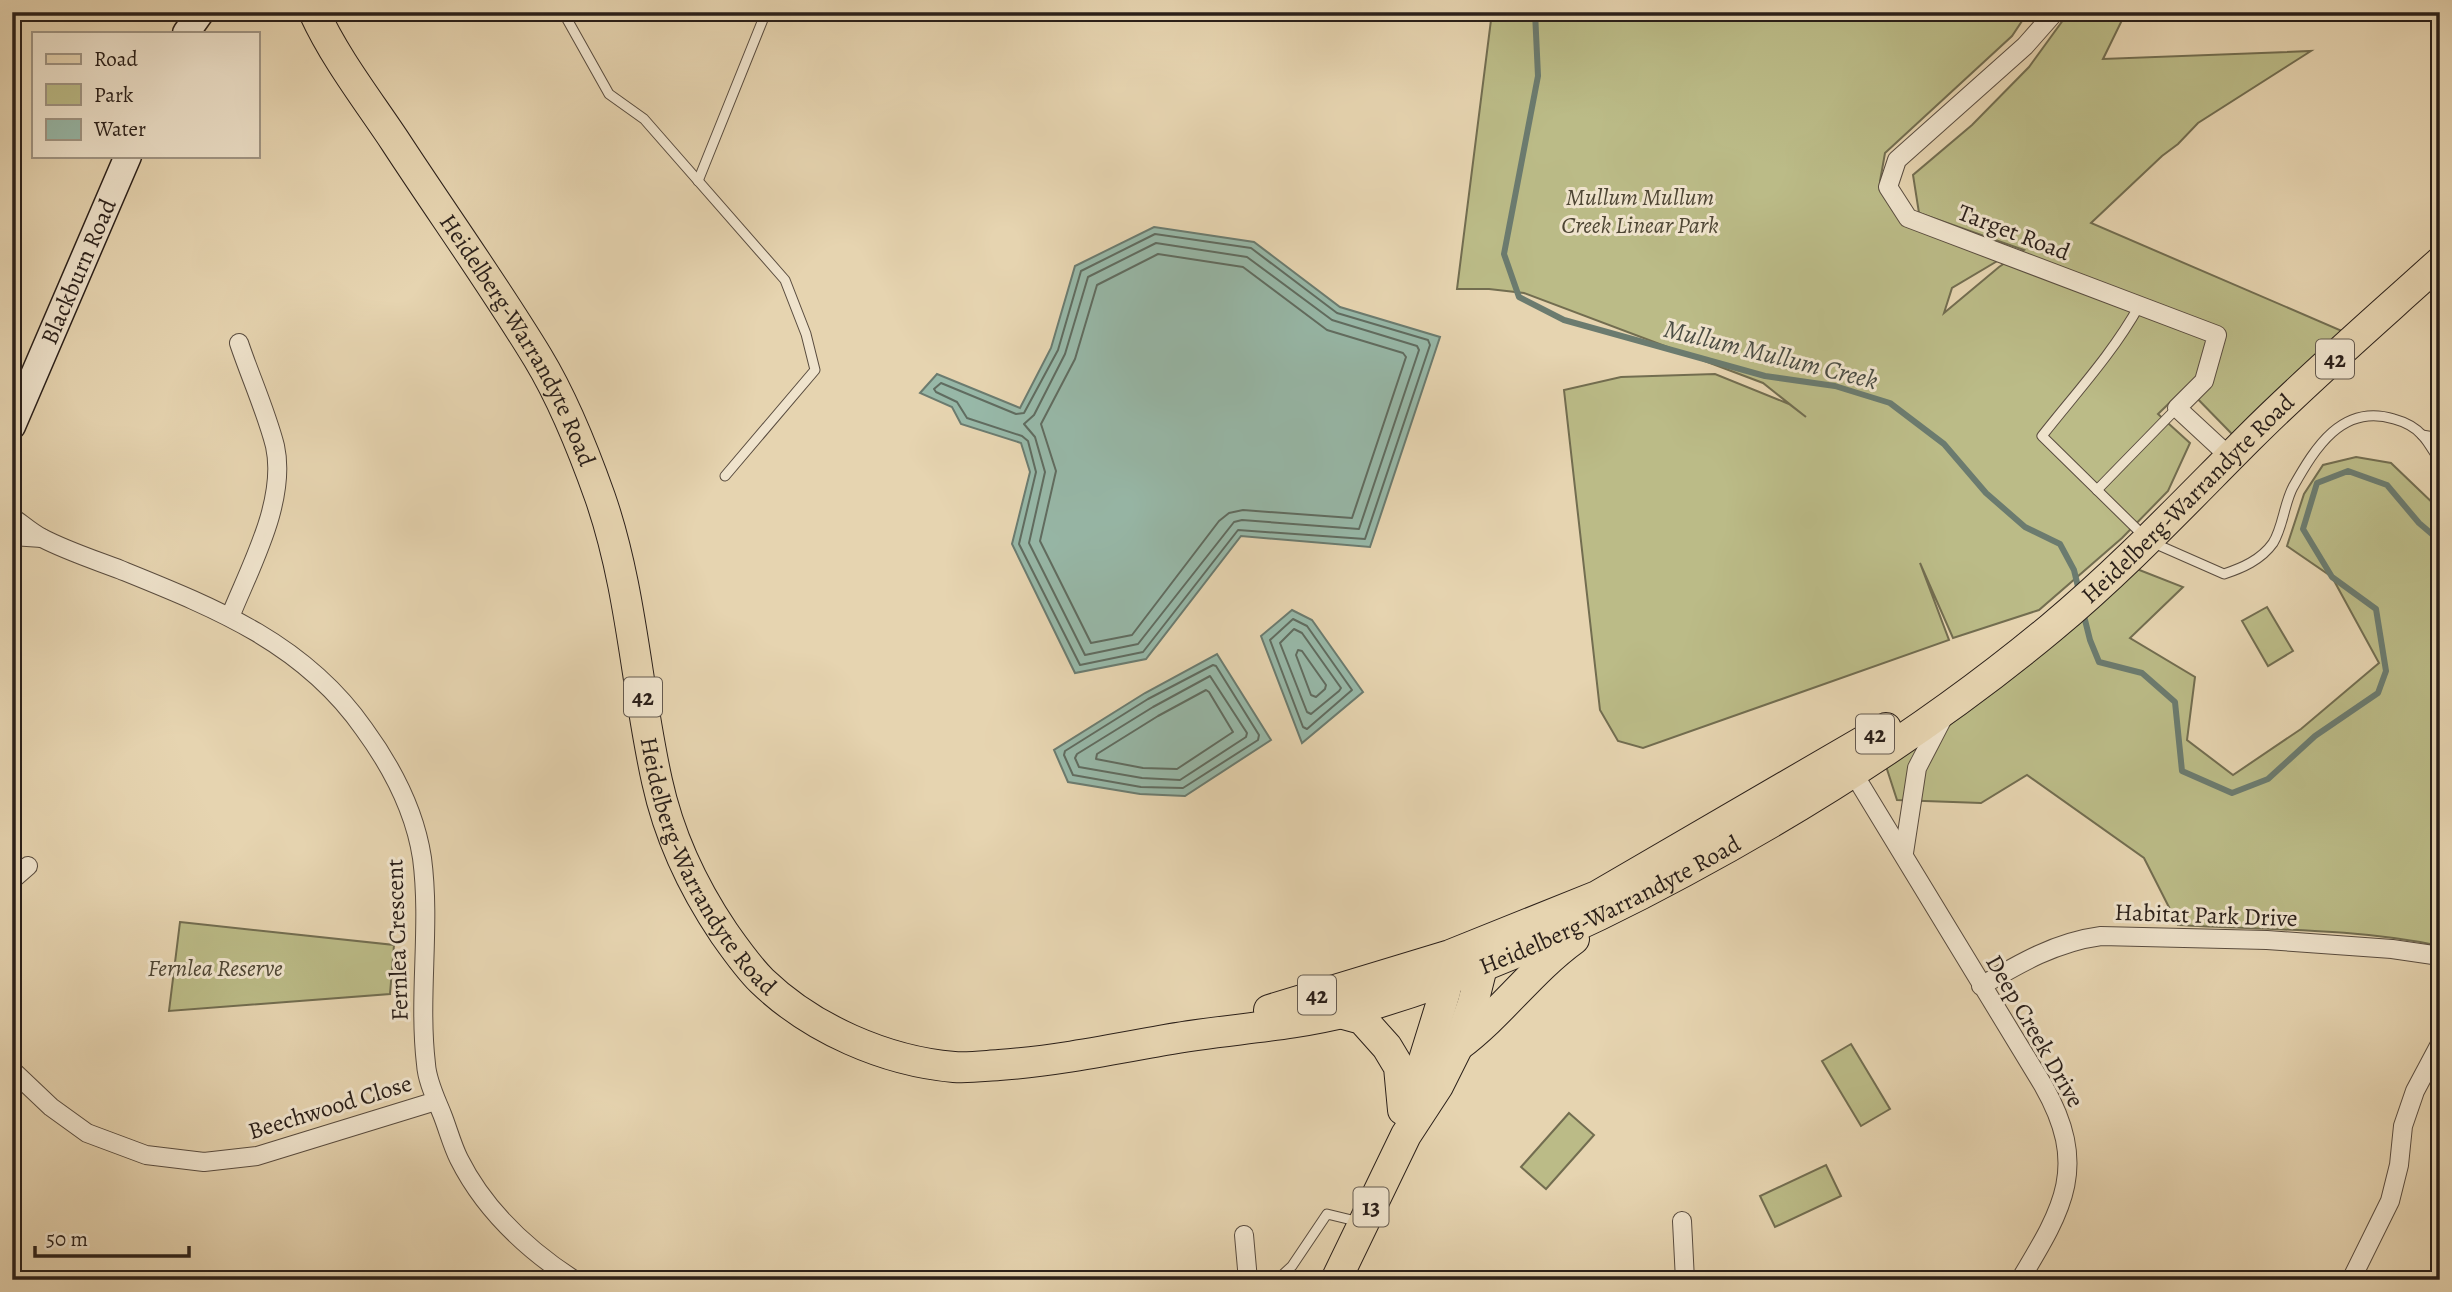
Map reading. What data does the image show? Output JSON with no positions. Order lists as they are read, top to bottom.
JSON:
{
  "streets": {
    "main road": [
      "Blackburn Road",
      "Heidelberg-Warrandyte Road",
      "42",
      "13"
    ],
    "street": [
      "Target Road",
      "Habitat Park Drive",
      "Fernlea Crescent",
      "Deep Creek Drive",
      "Beechwood Close"
    ]
  },
  "crossings": [
    ["Heidelberg-Warrandyte Road", "Deep Creek Drive"],
    ["Heidelberg-Warrandyte Road", "13"],
    ["Habitat Park Drive", "Deep Creek Drive"],
    ["Fernlea Crescent", "Beechwood Close"]
  ],
  "water": ["Mullum Mullum Creek"],
  "parks": ["Mullum Mullum Creek Linear Park", "Fernlea Reserve"],
  "legend": ["Road", "Park", "Water"],
  "scale_bar": "50 m"
}
